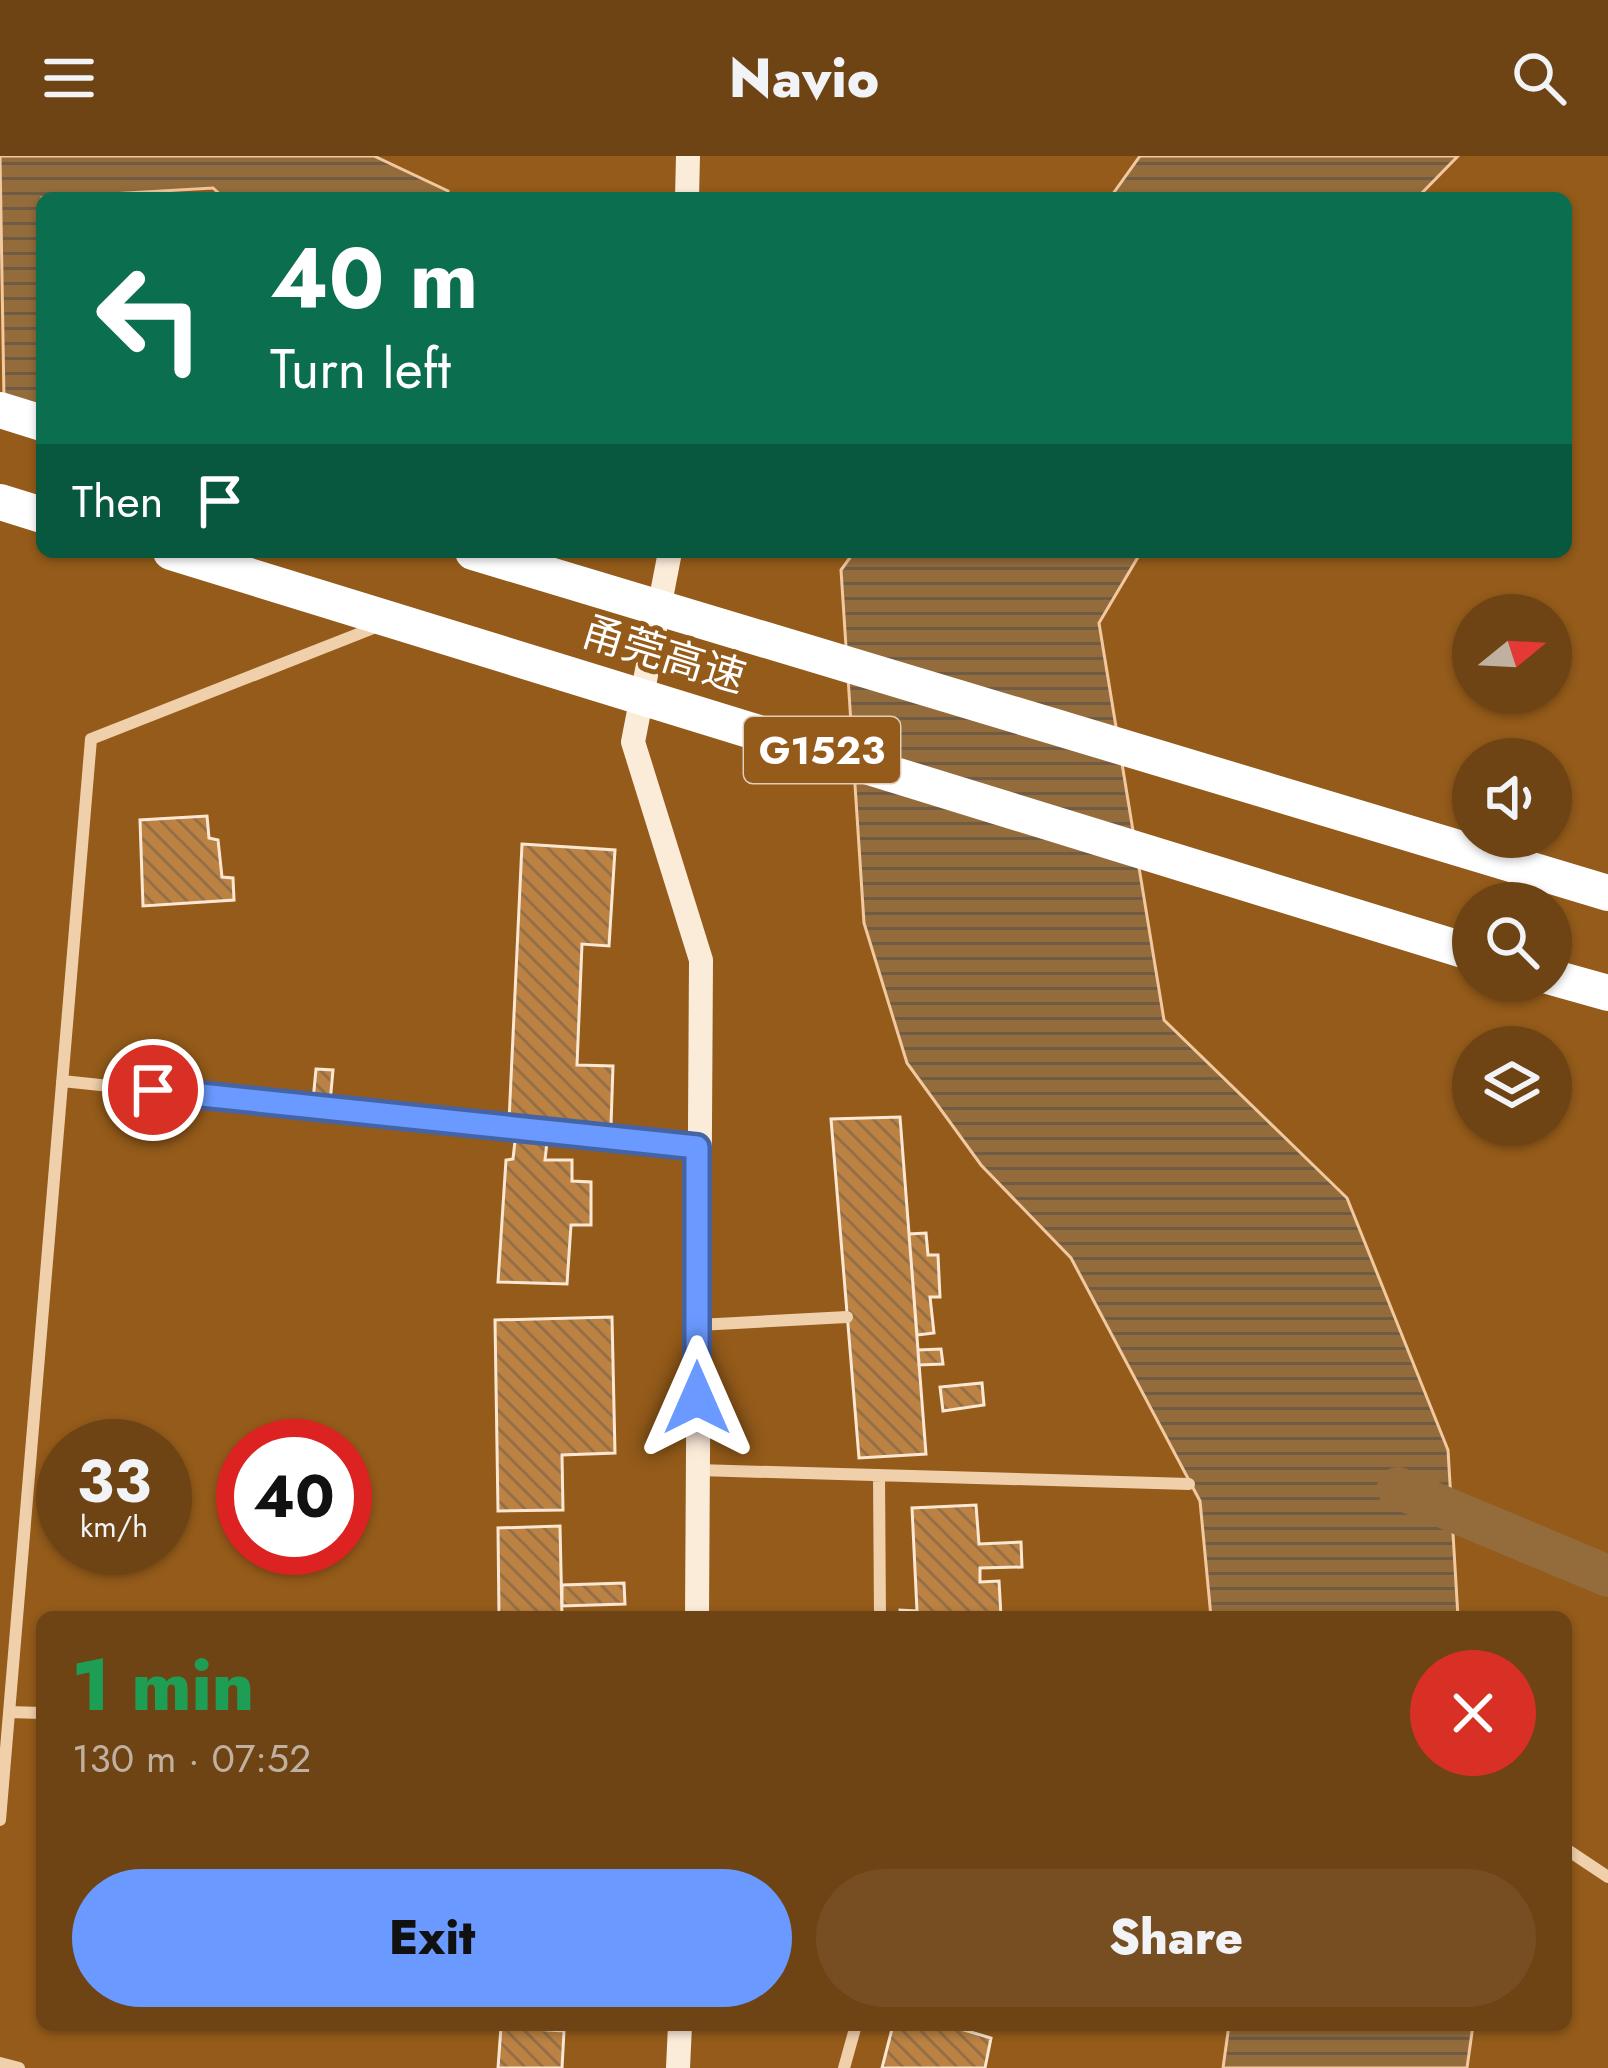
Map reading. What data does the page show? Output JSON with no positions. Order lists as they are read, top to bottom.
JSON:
{
  "streets": {
    "highway": ["甬莞高速", "G1523"]
  },
  "north": "right",
  "page": {
    "header": "Navio",
    "turn": ["40 m", "Turn left"],
    "then": "Then",
    "speed": "33 km/h",
    "limit": "40",
    "heading": ["1 min", "130 m · 07:52"],
    "buttons": ["Exit", "Share"]
  }
}
